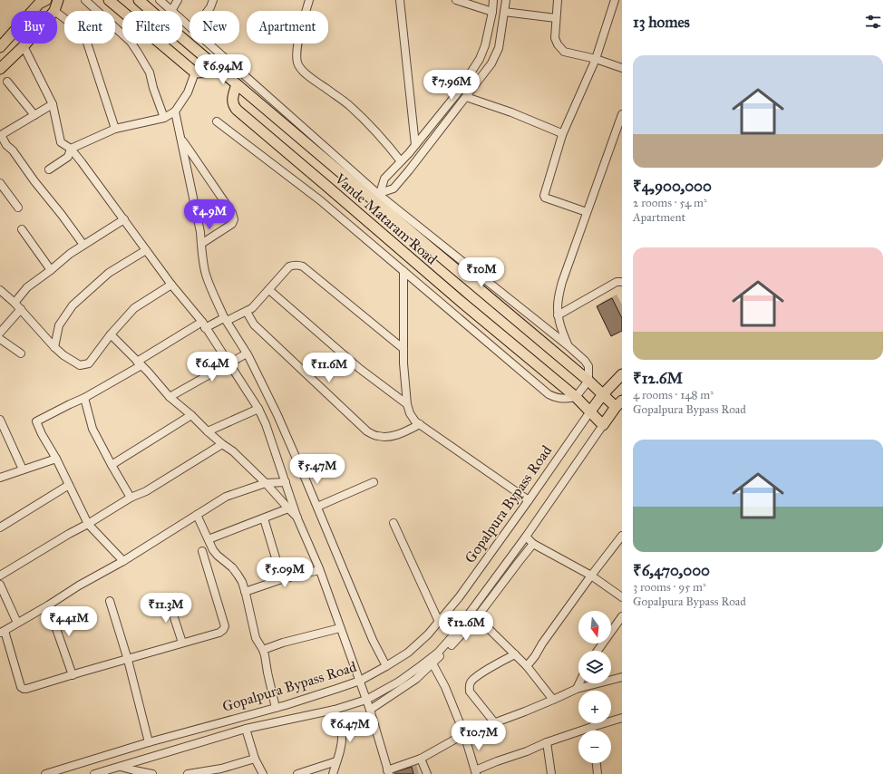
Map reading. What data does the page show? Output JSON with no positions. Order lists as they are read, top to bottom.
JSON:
{
  "streets": {
    "main road": ["Vande Mataram Road", "Gopalpura Bypass Road"]
  },
  "crossings": [
    ["Vande Mataram Road", "Gopalpura Bypass Road"]
  ],
  "north": "bottom",
  "page": {
    "heading": "13 homes",
    "chip": [
      "Buy",
      "Rent",
      "Filters",
      "New",
      "Apartment"
    ],
    "list": [
      {
        "name": "₹4,900,000",
        "note": "2 rooms · 54 m² · Apartment"
      },
      {
        "name": "₹12.6M",
        "note": "4 rooms · 148 m² · Gopalpura Bypass Road"
      },
      {
        "name": "₹6,470,000",
        "note": "3 rooms · 95 m² · Gopalpura Bypass Road"
      }
    ],
    "price": [
      "₹6.94M",
      "₹7.96M",
      "₹4.9M",
      "₹10M",
      "₹6.4M",
      "₹11.6M",
      "₹5.47M",
      "₹5.09M",
      "₹11.3M",
      "₹4.41M",
      "₹12.6M",
      "₹6.47M",
      "₹10.7M"
    ],
    "map_buttons": ["+", "−"]
  }
}
